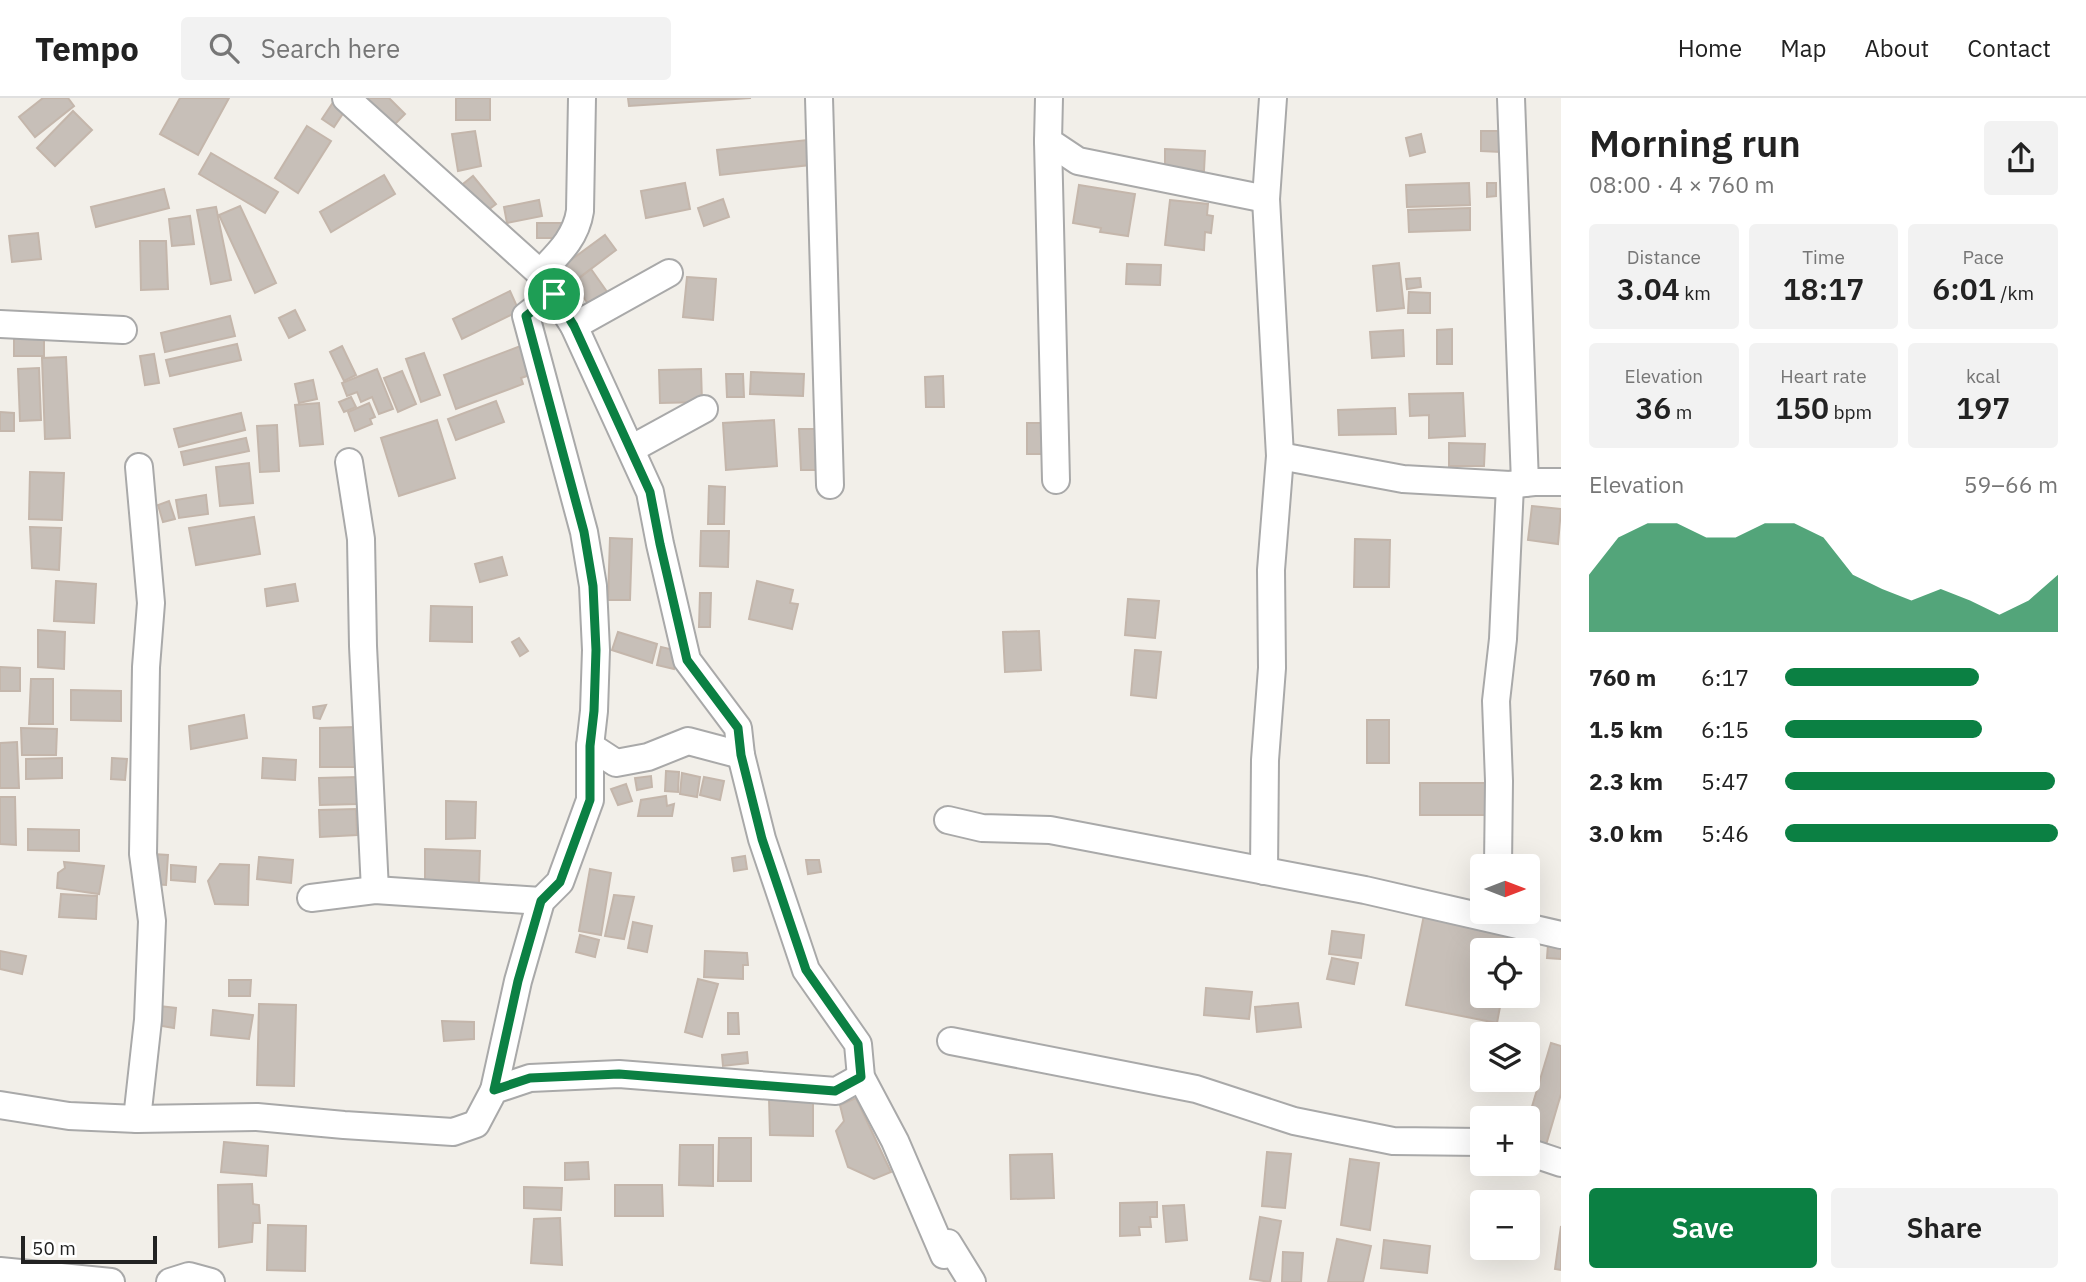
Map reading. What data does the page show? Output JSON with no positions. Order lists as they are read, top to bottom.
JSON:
{
  "scale_bar": "50 m",
  "north": "right",
  "page": {
    "header": "Tempo",
    "search": "Search here",
    "nav": [
      "Home",
      "Map",
      "About",
      "Contact"
    ],
    "heading": ["Morning run", "08:00 · 4 × 760 m"],
    "stats": [
      ["Distance", "3.04 km"],
      ["Time", "18:17"],
      ["Pace", "6:01 /km"],
      ["Elevation", "36 m"],
      ["Heart rate", "150 bpm"],
      ["kcal", "197"]
    ],
    "chart": ["Elevation", "59–66 m"],
    "list": [
      {
        "name": "760 m",
        "note": "6:17"
      },
      {
        "name": "1.5 km",
        "note": "6:15"
      },
      {
        "name": "2.3 km",
        "note": "5:47"
      },
      {
        "name": "3.0 km",
        "note": "5:46"
      }
    ],
    "map_buttons": ["+", "−"],
    "buttons": ["Save", "Share"],
    "scale": "50 m"
  }
}
